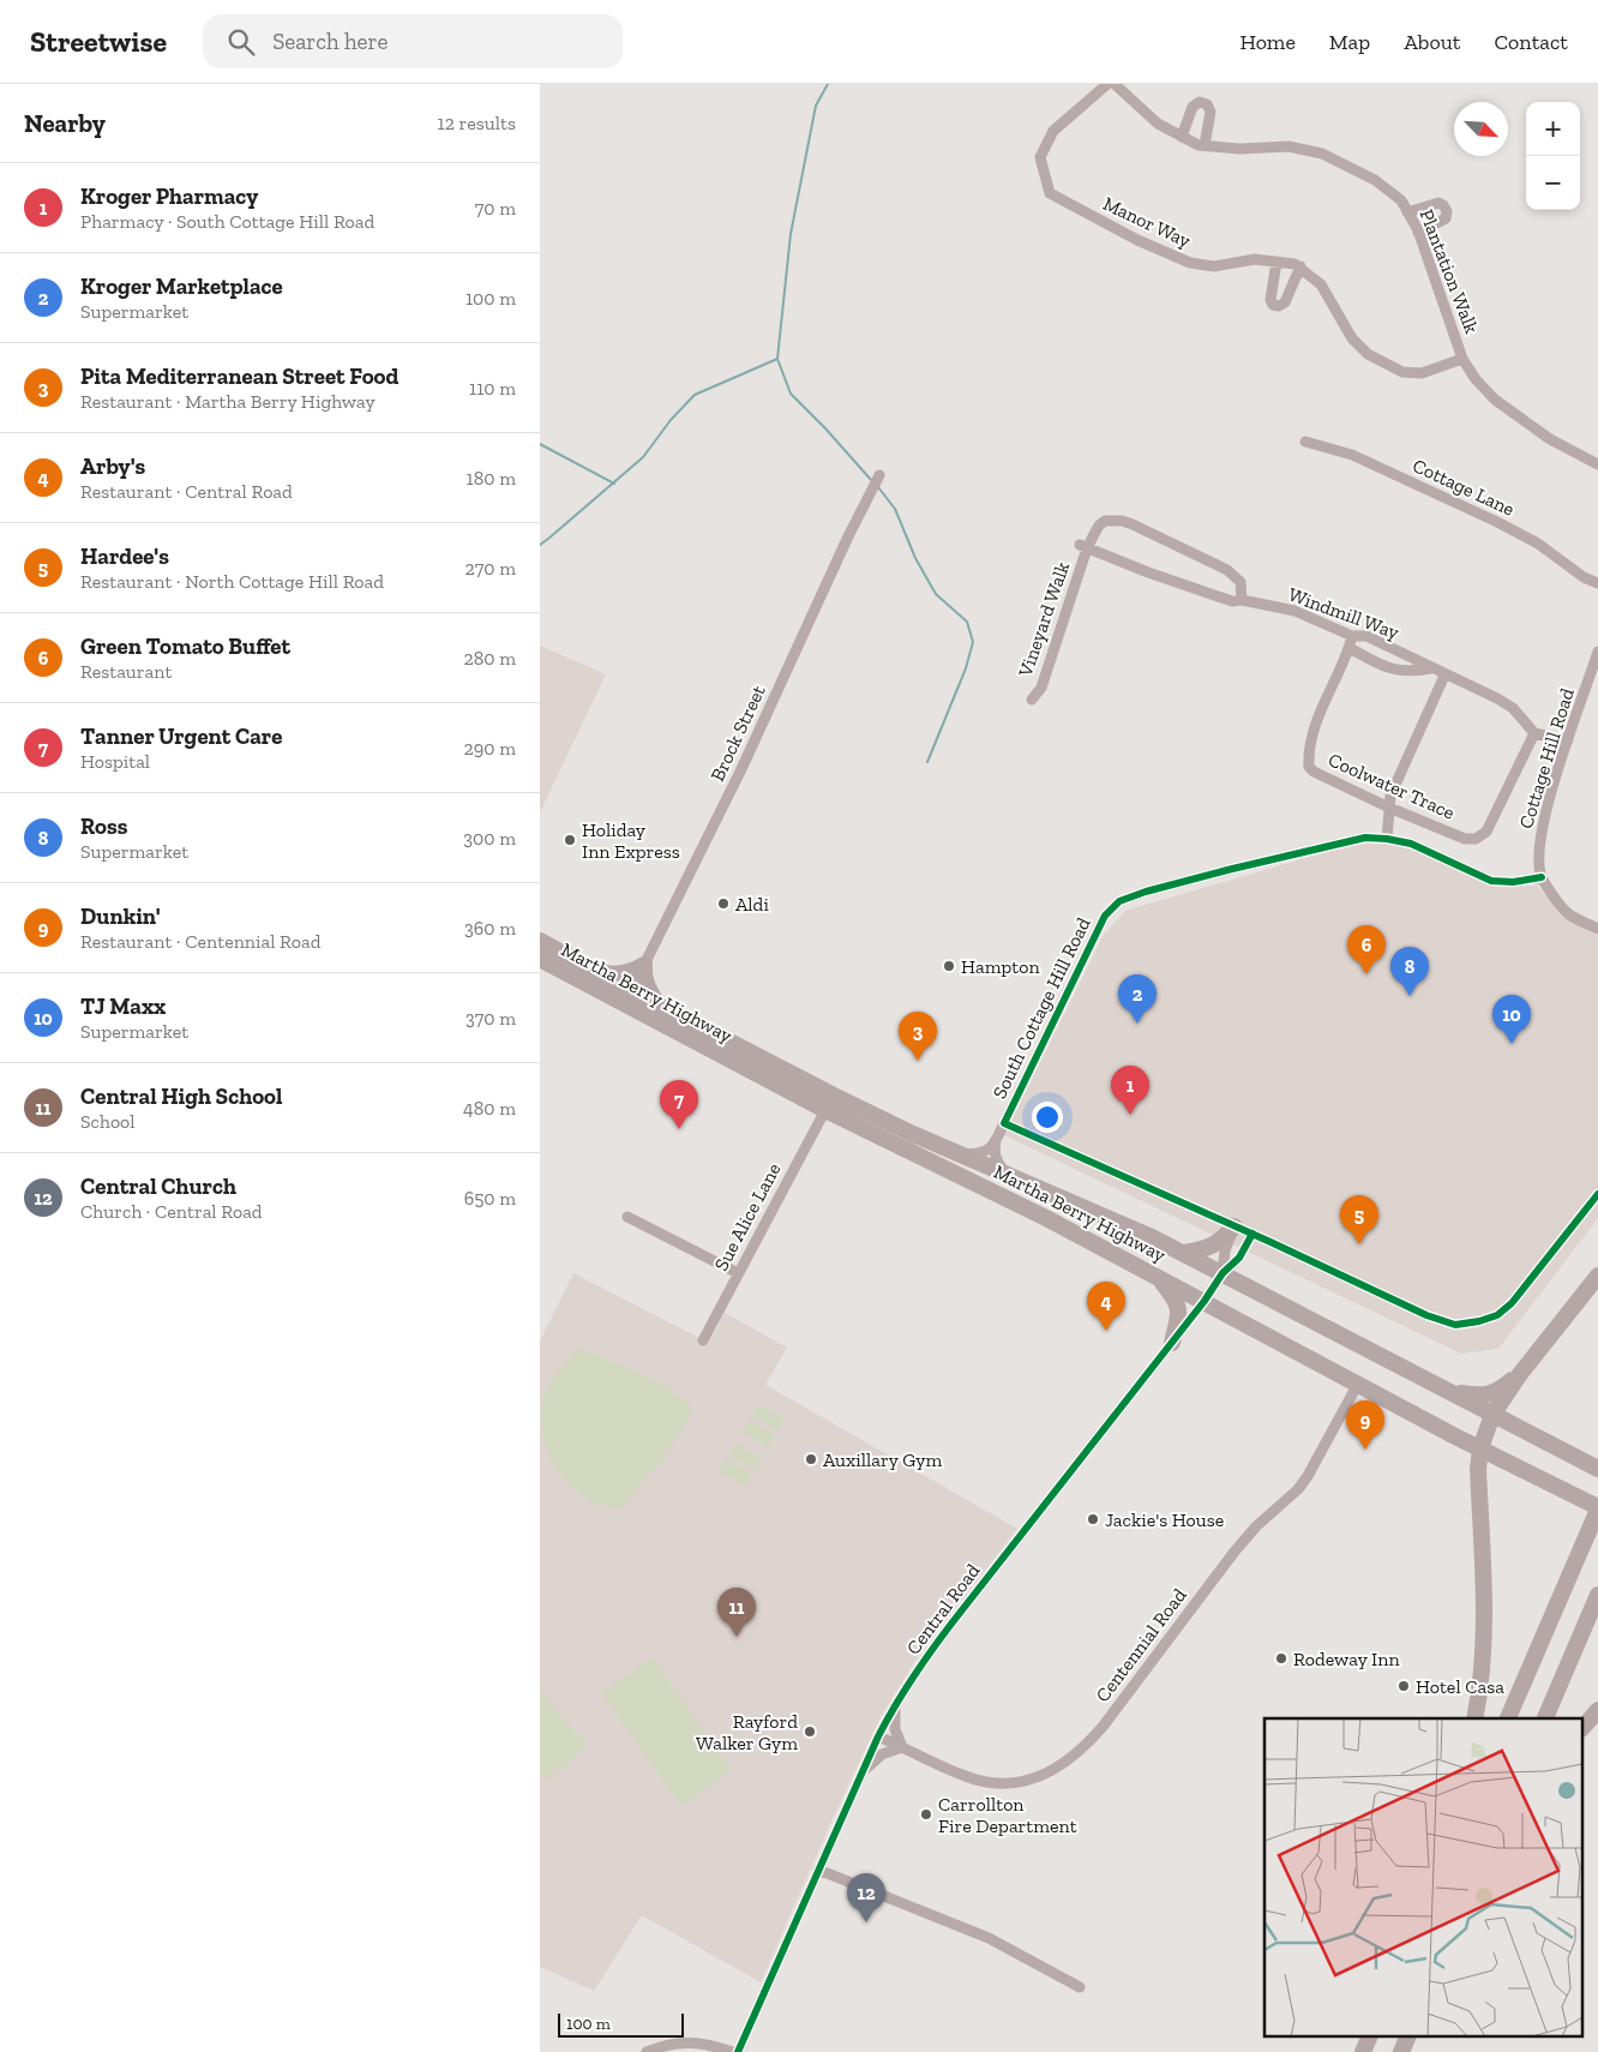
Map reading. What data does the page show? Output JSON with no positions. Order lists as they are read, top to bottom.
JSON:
{
  "streets": {
    "highway": ["Martha Berry Highway"],
    "street": [
      "Manor Way",
      "Plantation Walk",
      "Cottage Lane",
      "Windmill Way",
      "Vineyard Walk",
      "Brock Street",
      "Cottage Hill Road",
      "Coolwater Trace",
      "South Cottage Hill Road",
      "Sue Alice Lane",
      "Central Road",
      "Centennial Road"
    ]
  },
  "crossings": [
    ["Windmill Way", "Vineyard Walk"],
    ["Windmill Way", "Coolwater Trace"],
    ["Brock Street", "Martha Berry Highway"],
    ["Cottage Hill Road", "South Cottage Hill Road"],
    ["Martha Berry Highway", "Sue Alice Lane"],
    ["Martha Berry Highway", "Central Road"],
    ["Martha Berry Highway", "Centennial Road"],
    ["South Cottage Hill Road", "Central Road"],
    ["Central Road", "Centennial Road"]
  ],
  "places": [
    "Holiday Inn Express",
    "Aldi",
    "Hampton",
    "Auxillary Gym",
    "Jackie's House",
    "Rodeway Inn",
    "Hotel Casa",
    "Rayford Walker Gym",
    "Carrollton Fire Department"
  ],
  "scale_bar": "100 m",
  "north": "bottom right",
  "page": {
    "header": "Streetwise",
    "search": "Search here",
    "nav": [
      "Home",
      "Map",
      "About",
      "Contact"
    ],
    "heading": ["Nearby", "12 results"],
    "map_buttons": ["+", "−"],
    "list": [
      {
        "mark": "1",
        "name": "Kroger Pharmacy",
        "note": "Pharmacy · South Cottage Hill Road",
        "value": "70 m"
      },
      {
        "mark": "2",
        "name": "Kroger Marketplace",
        "note": "Supermarket",
        "value": "100 m"
      },
      {
        "mark": "3",
        "name": "Pita Mediterranean Street Food",
        "note": "Restaurant · Martha Berry Highway",
        "value": "110 m"
      },
      {
        "mark": "4",
        "name": "Arby's",
        "note": "Restaurant · Central Road",
        "value": "180 m"
      },
      {
        "mark": "5",
        "name": "Hardee's",
        "note": "Restaurant · North Cottage Hill Road",
        "value": "270 m"
      },
      {
        "mark": "6",
        "name": "Green Tomato Buffet",
        "note": "Restaurant",
        "value": "280 m"
      },
      {
        "mark": "7",
        "name": "Tanner Urgent Care",
        "note": "Hospital",
        "value": "290 m"
      },
      {
        "mark": "8",
        "name": "Ross",
        "note": "Supermarket",
        "value": "300 m"
      },
      {
        "mark": "9",
        "name": "Dunkin'",
        "note": "Restaurant · Centennial Road",
        "value": "360 m"
      },
      {
        "mark": "10",
        "name": "TJ Maxx",
        "note": "Supermarket",
        "value": "370 m"
      },
      {
        "mark": "11",
        "name": "Central High School",
        "note": "School",
        "value": "480 m"
      },
      {
        "mark": "12",
        "name": "Central Church",
        "note": "Church · Central Road",
        "value": "650 m"
      }
    ],
    "pins": [
      "6",
      "8",
      "2",
      "10",
      "3",
      "1",
      "7",
      "5",
      "4",
      "9",
      "11",
      "12"
    ],
    "scale": "100 m"
  }
}
